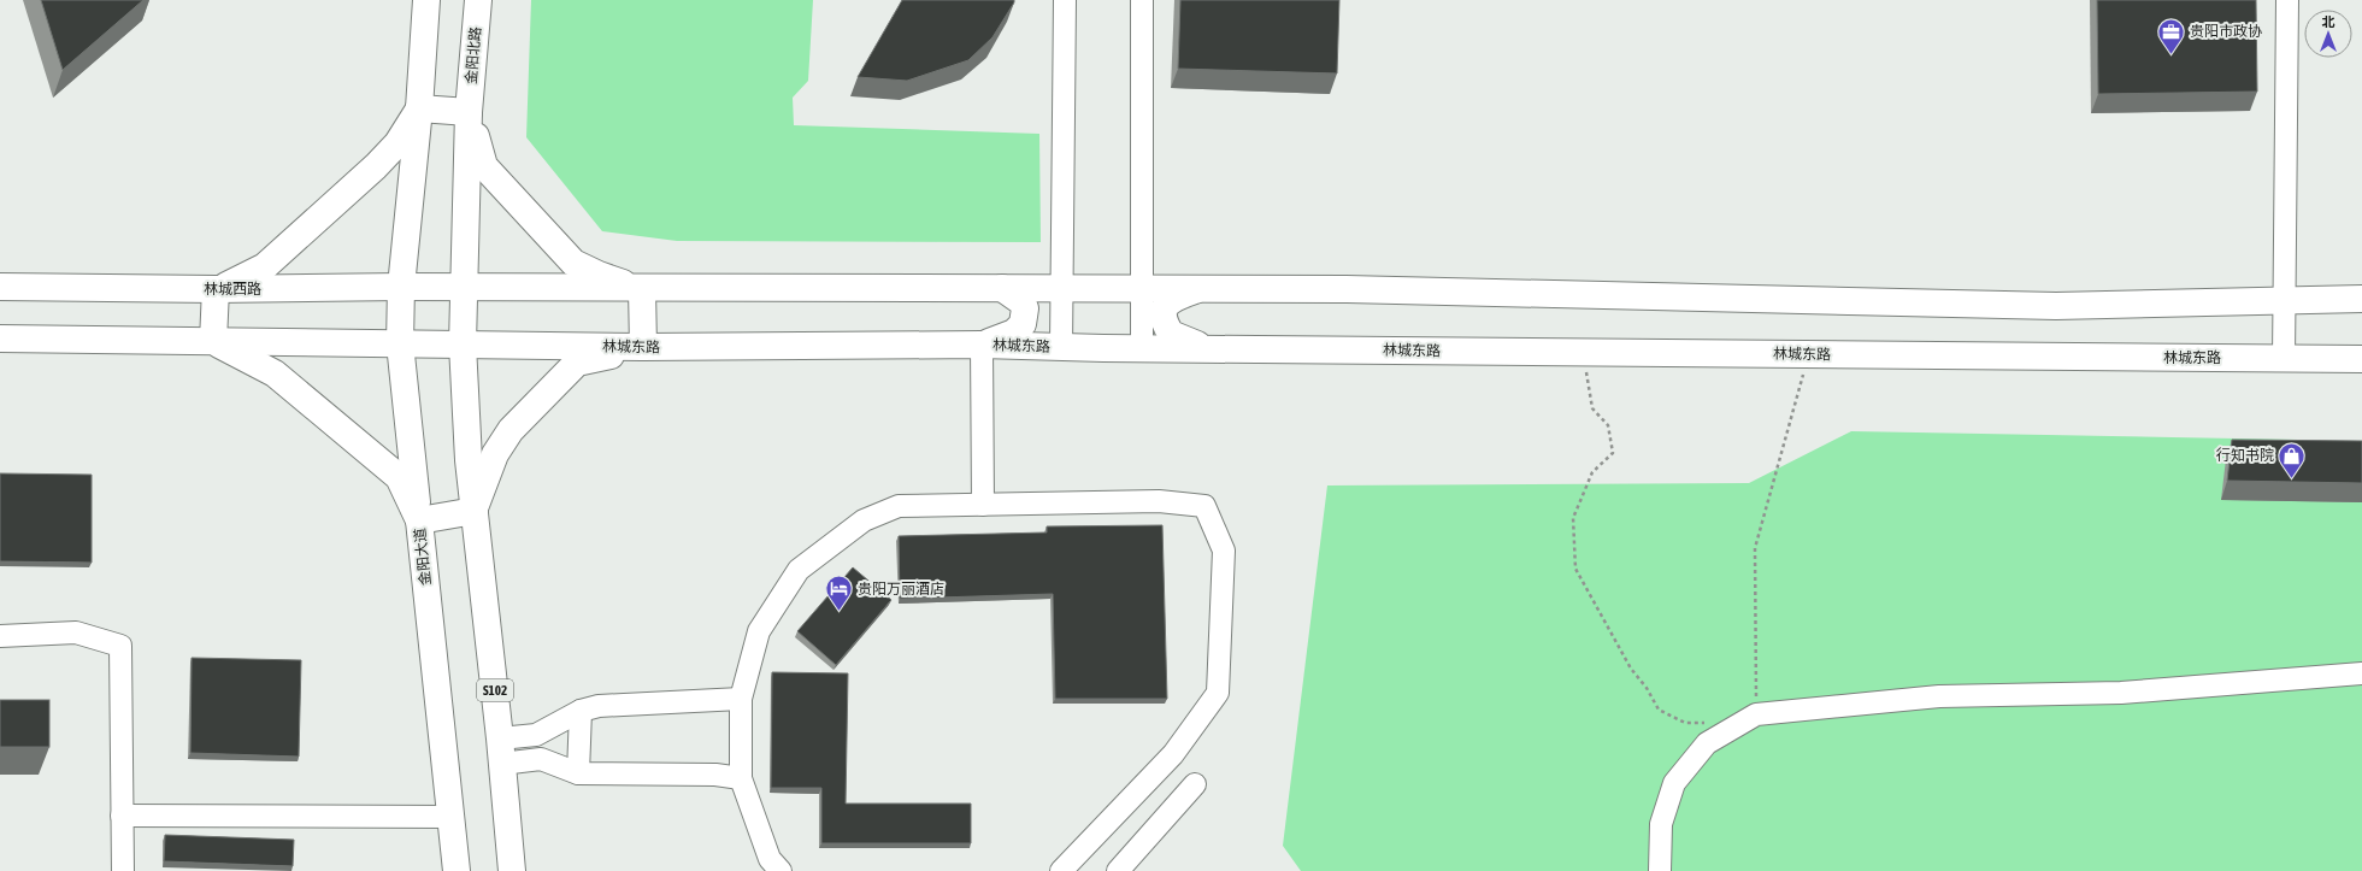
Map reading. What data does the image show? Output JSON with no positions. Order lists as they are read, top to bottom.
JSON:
{
  "streets": {
    "main road": [
      "金阳北路",
      "林城西路",
      "林城东路",
      "金阳大道",
      "S102"
    ]
  },
  "crossings": [
    ["金阳北路", "林城西路"],
    ["金阳北路", "林城东路"],
    ["金阳北路", "S102"]
  ],
  "places": {
    "office": ["贵阳市政协"],
    "shop": ["行知书院"],
    "hotel": ["贵阳万丽酒店"]
  },
  "north": "top"
}
